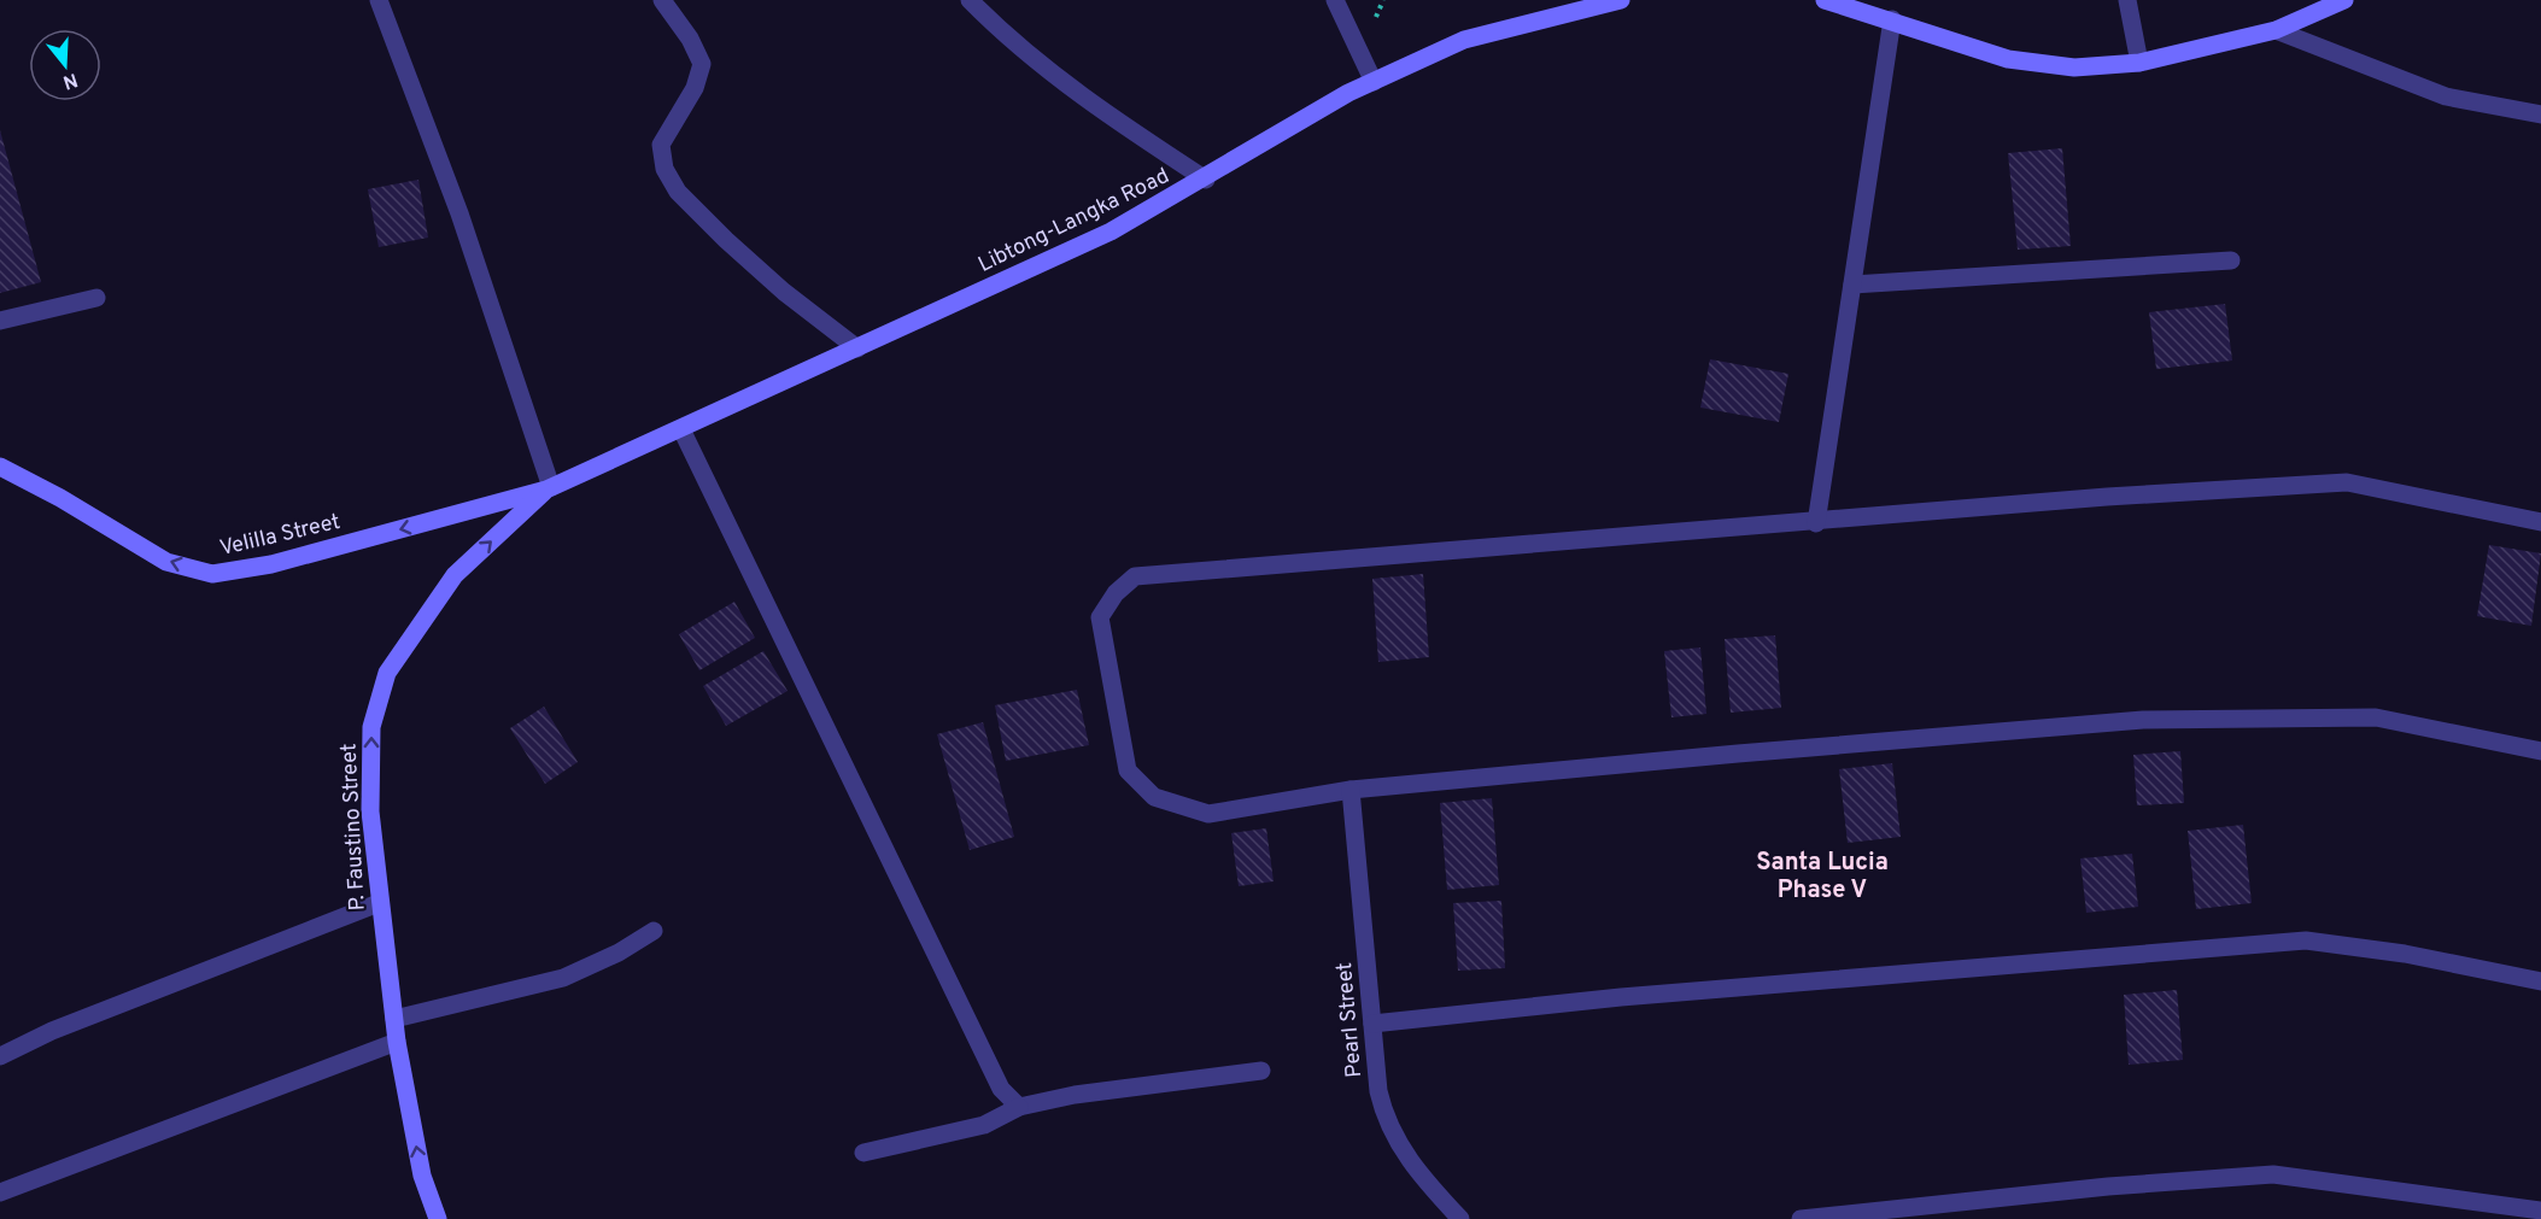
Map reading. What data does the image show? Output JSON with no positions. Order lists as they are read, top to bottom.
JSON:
{
  "streets": {
    "main road": ["Libtong-Langka Road", "Velilla Street", "P. Faustino Street"],
    "street": ["Pearl Street"]
  },
  "crossings": [
    ["Libtong-Langka Road", "Velilla Street"],
    ["Libtong-Langka Road", "P. Faustino Street"],
    ["Velilla Street", "P. Faustino Street"]
  ],
  "one_way": ["Velilla Street", "P. Faustino Street"],
  "districts": ["Santa Lucia Phase V"],
  "north": "bottom"
}
